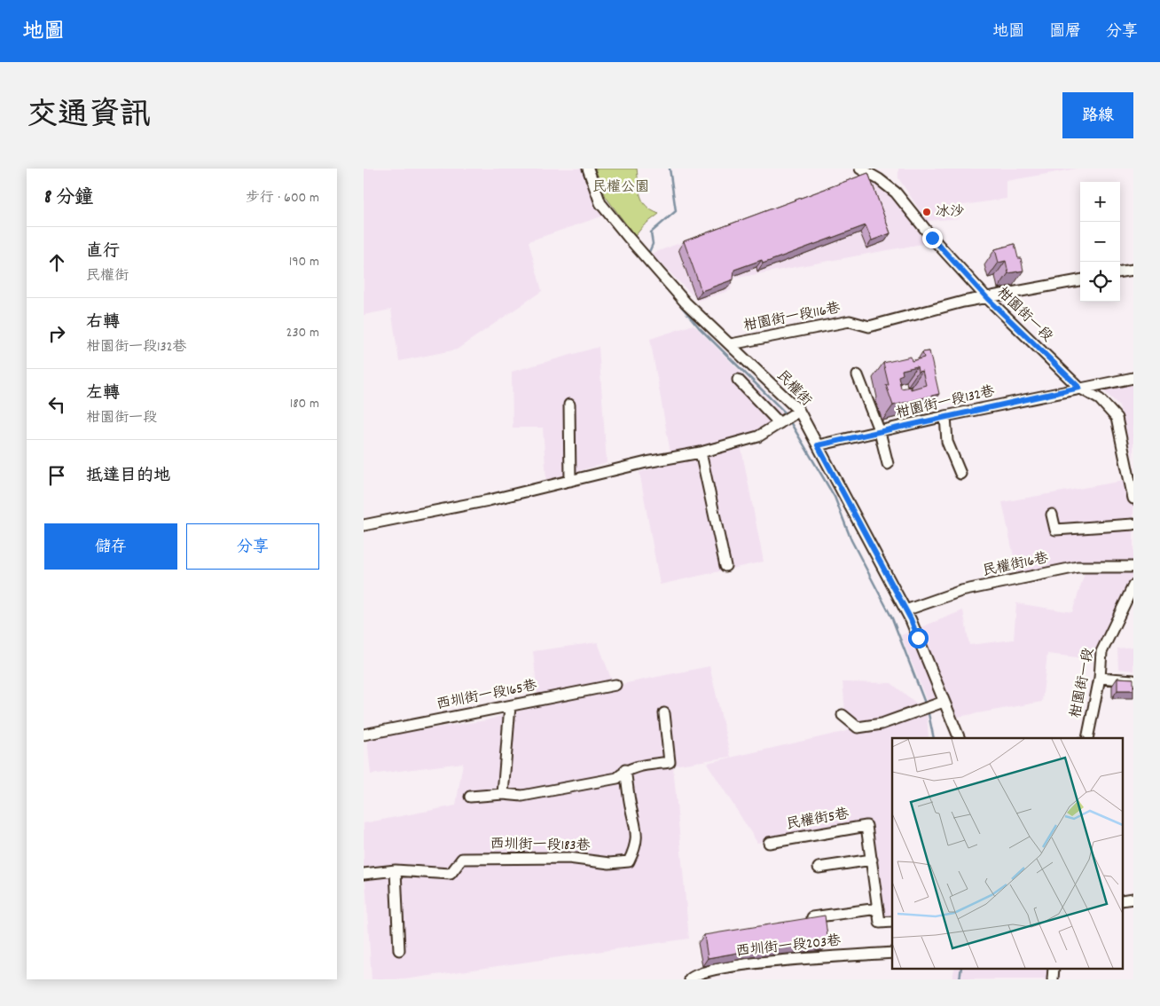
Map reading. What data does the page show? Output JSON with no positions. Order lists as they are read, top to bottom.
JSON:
{
  "streets": {
    "street": [
      "柑園街一段",
      "柑園街一段116巷",
      "民權街",
      "柑園街一段132巷",
      "民權街16巷",
      "西圳街一段165巷",
      "民權街5巷",
      "西圳街一段183巷",
      "西圳街一段203巷"
    ]
  },
  "crossings": [
    ["柑園街一段", "柑園街一段116巷"],
    ["柑園街一段", "柑園街一段132巷"],
    ["柑園街一段116巷", "民權街"],
    ["民權街", "柑園街一段132巷"],
    ["民權街", "民權街16巷"]
  ],
  "parks": ["民權公園"],
  "places": ["冰沙"],
  "page": {
    "header": "地圖",
    "nav": ["地圖", "圖層", "分享"],
    "title": "交通資訊",
    "buttons": [
      "路線",
      ["儲存", "分享"]
    ],
    "heading": ["8 分鐘", "步行 · 600 m"],
    "map_buttons": ["+", "−"],
    "list": [
      ["直行", "民權街", "190 m"],
      ["右轉", "柑園街一段132巷", "230 m"],
      ["左轉", "柑園街一段", "180 m"],
      "抵達目的地"
    ]
  }
}
